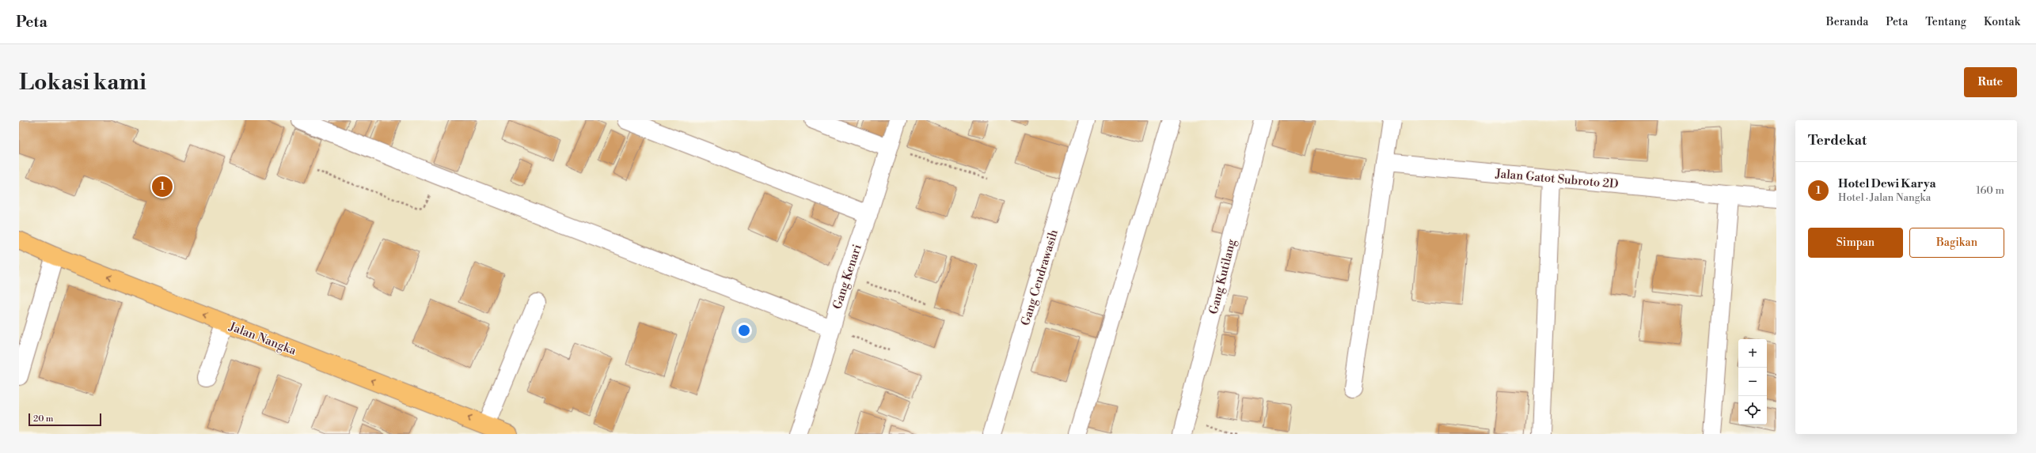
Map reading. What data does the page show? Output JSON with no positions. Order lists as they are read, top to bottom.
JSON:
{
  "streets": {
    "main road": ["Jalan Nangka"],
    "street": [
      "Jalan Gatot Subroto 2D",
      "Gang Kenari",
      "Gang Kutilang",
      "Gang Cendrawasih"
    ]
  },
  "one_way": ["Jalan Nangka"],
  "scale_bar": "20 m",
  "page": {
    "header": "Peta",
    "nav": [
      "Beranda",
      "Peta",
      "Tentang",
      "Kontak"
    ],
    "buttons": [
      "Rute",
      ["Simpan", "Bagikan"]
    ],
    "title": "Lokasi kami",
    "heading": "Terdekat",
    "list": [
      {
        "mark": "1",
        "name": "Hotel Dewi Karya",
        "note": "Hotel · Jalan Nangka",
        "value": "160 m"
      }
    ],
    "pins": "1",
    "map_buttons": ["+", "−"],
    "scale": "20 m"
  }
}
